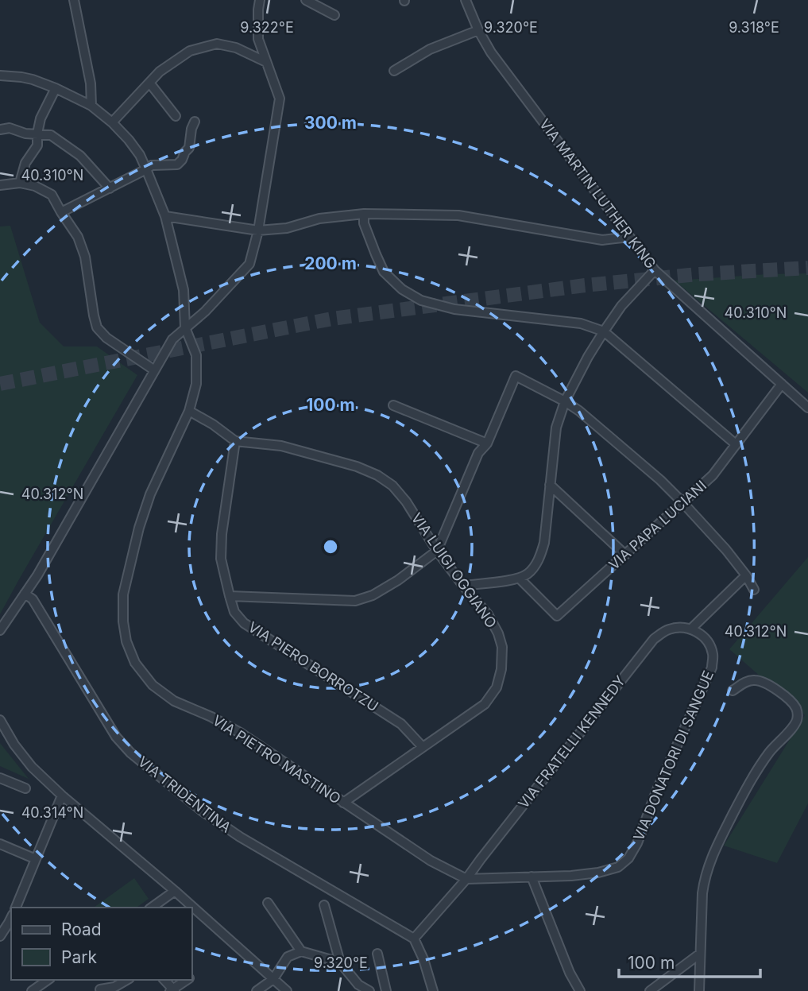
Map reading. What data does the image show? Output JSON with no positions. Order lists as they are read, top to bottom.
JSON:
{
  "streets": {
    "street": [
      "VIA MARTIN LUTHER KING",
      "VIA PAPA LUCIANI",
      "VIA LUIGI OGGIANO",
      "VIA PIERO BORROTZU",
      "VIA FRATELLI KENNEDY",
      "VIA DONATORI DI SANGUE",
      "VIA PIETRO MASTINO",
      "VIA TRIDENTINA"
    ]
  },
  "crossings": [
    ["VIA MARTIN LUTHER KING", "VIA PAPA LUCIANI"],
    ["VIA LUIGI OGGIANO", "VIA PIERO BORROTZU"],
    ["VIA LUIGI OGGIANO", "VIA PIETRO MASTINO"],
    ["VIA FRATELLI KENNEDY", "VIA DONATORI DI SANGUE"],
    ["VIA FRATELLI KENNEDY", "VIA PIETRO MASTINO"],
    ["VIA FRATELLI KENNEDY", "VIA TRIDENTINA"],
    ["VIA DONATORI DI SANGUE", "VIA PIETRO MASTINO"]
  ],
  "legend": ["Road", "Park"],
  "scale_bar": "100 m",
  "coordinates": [
    "9.322°E",
    "9.320°E",
    "9.318°E",
    "40.310°N",
    "40.312°N",
    "40.314°N"
  ],
  "rings": ["300 m", "200 m", "100 m"]
}
